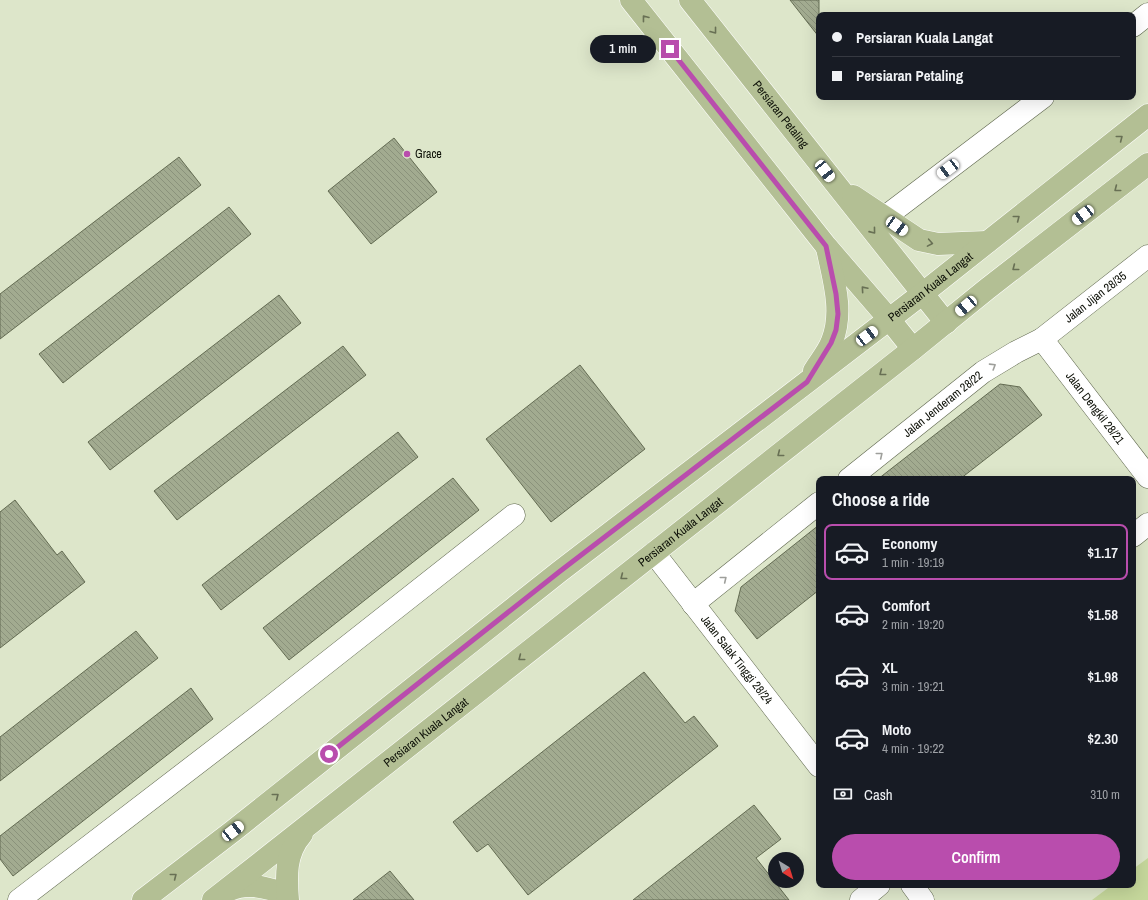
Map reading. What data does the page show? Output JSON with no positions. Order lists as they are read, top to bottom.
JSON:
{
  "streets": {
    "main road": ["Persiaran Petaling", "Persiaran Kuala Langat"],
    "street": [
      "Jalan Jijan 28/35",
      "Jalan Jenderam 28/22",
      "Jalan Dengkil 28/21",
      "Jalan Salak Tinggi 28/24"
    ]
  },
  "crossings": [
    ["Persiaran Petaling", "Persiaran Kuala Langat"],
    ["Persiaran Kuala Langat", "Jalan Salak Tinggi 28/24"],
    ["Jalan Jijan 28/35", "Jalan Jenderam 28/22"],
    ["Jalan Jijan 28/35", "Jalan Dengkil 28/21"],
    ["Jalan Jenderam 28/22", "Jalan Dengkil 28/21"]
  ],
  "places": ["Grace"],
  "north": "bottom right",
  "page": {
    "banner": ["Persiaran Kuala Langat", "Persiaran Petaling"],
    "bubble": "1 min",
    "heading": "Choose a ride",
    "list": [
      {
        "name": "Economy",
        "note": "1 min · 19:19",
        "value": "$1.17"
      },
      {
        "name": "Comfort",
        "note": "2 min · 19:20",
        "value": "$1.58"
      },
      {
        "name": "XL",
        "note": "3 min · 19:21",
        "value": "$1.98"
      },
      {
        "name": "Moto",
        "note": "4 min · 19:22",
        "value": "$2.30"
      }
    ],
    "pay": ["Cash", "310 m"],
    "buttons": "Confirm"
  }
}
